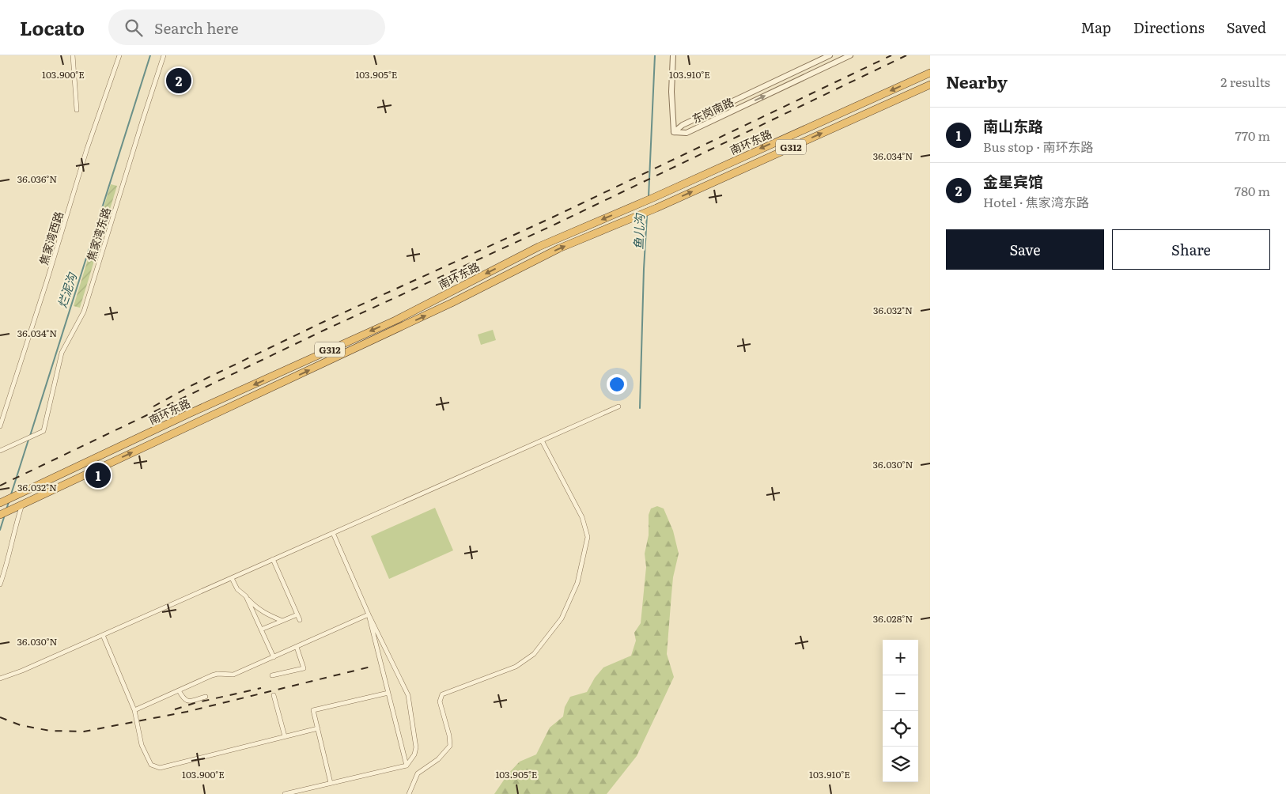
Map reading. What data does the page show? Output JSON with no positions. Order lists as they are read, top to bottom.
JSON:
{
  "streets": {
    "highway": ["南环东路", "G312"],
    "street": ["东岗南路", "焦家湾东路", "焦家湾西路"]
  },
  "water": ["鱼儿沟", "烂泥沟"],
  "page": {
    "header": "Locato",
    "search": "Search here",
    "nav": ["Map", "Directions", "Saved"],
    "heading": ["Nearby", "2 results"],
    "pins": ["2", "1"],
    "list": [
      {
        "mark": "1",
        "name": "南山东路",
        "note": "Bus stop · 南环东路",
        "value": "770 m"
      },
      {
        "mark": "2",
        "name": "金星宾馆",
        "note": "Hotel · 焦家湾东路",
        "value": "780 m"
      }
    ],
    "buttons": ["Save", "Share"],
    "map_buttons": ["+", "−"]
  },
  "coordinates": [
    "103.900°E",
    "103.905°E",
    "103.910°E",
    "36.034°N",
    "36.036°N",
    "36.032°N",
    "36.030°N",
    "36.028°N"
  ]
}
